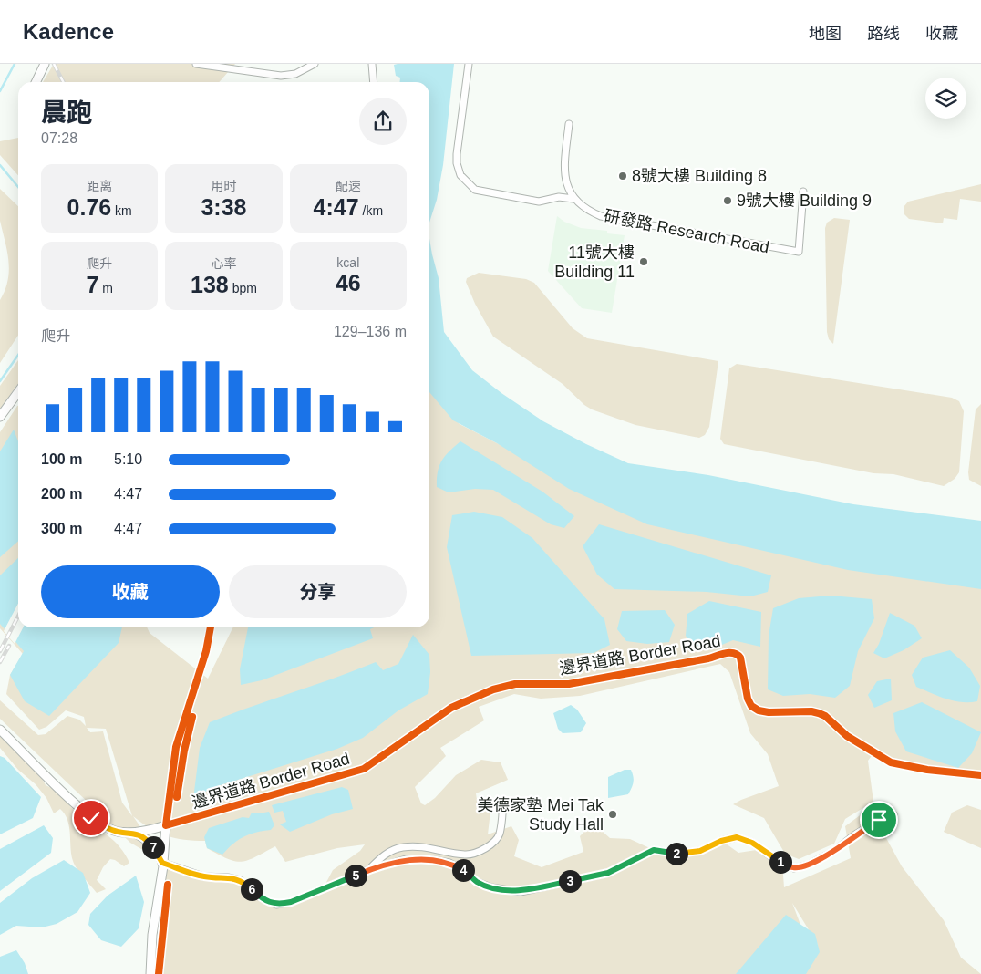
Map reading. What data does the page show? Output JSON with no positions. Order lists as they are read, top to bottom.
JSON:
{
  "streets": {
    "street": ["研發路 Research Road", "邊界道路 Border Road"]
  },
  "places": [
    "8號大樓 Building 8",
    "9號大樓 Building 9",
    "11號大樓 Building 11",
    "美德家塾 Mei Tak Study Hall"
  ],
  "page": {
    "header": "Kadence",
    "nav": ["地图", "路线", "收藏"],
    "heading": ["晨跑", "07:28"],
    "stats": [
      ["距离", "0.76 km"],
      ["用时", "3:38"],
      ["配速", "4:47 /km"],
      ["爬升", "7 m"],
      ["心率", "138 bpm"],
      ["kcal", "46"]
    ],
    "chart": ["爬升", "129–136 m"],
    "list": [
      {
        "name": "100 m",
        "note": "5:10"
      },
      {
        "name": "200 m",
        "note": "4:47"
      },
      {
        "name": "300 m",
        "note": "4:47"
      }
    ],
    "buttons": ["收藏", "分享"],
    "pins": [
      "7",
      "2",
      "1",
      "4",
      "5",
      "3",
      "6"
    ]
  }
}
